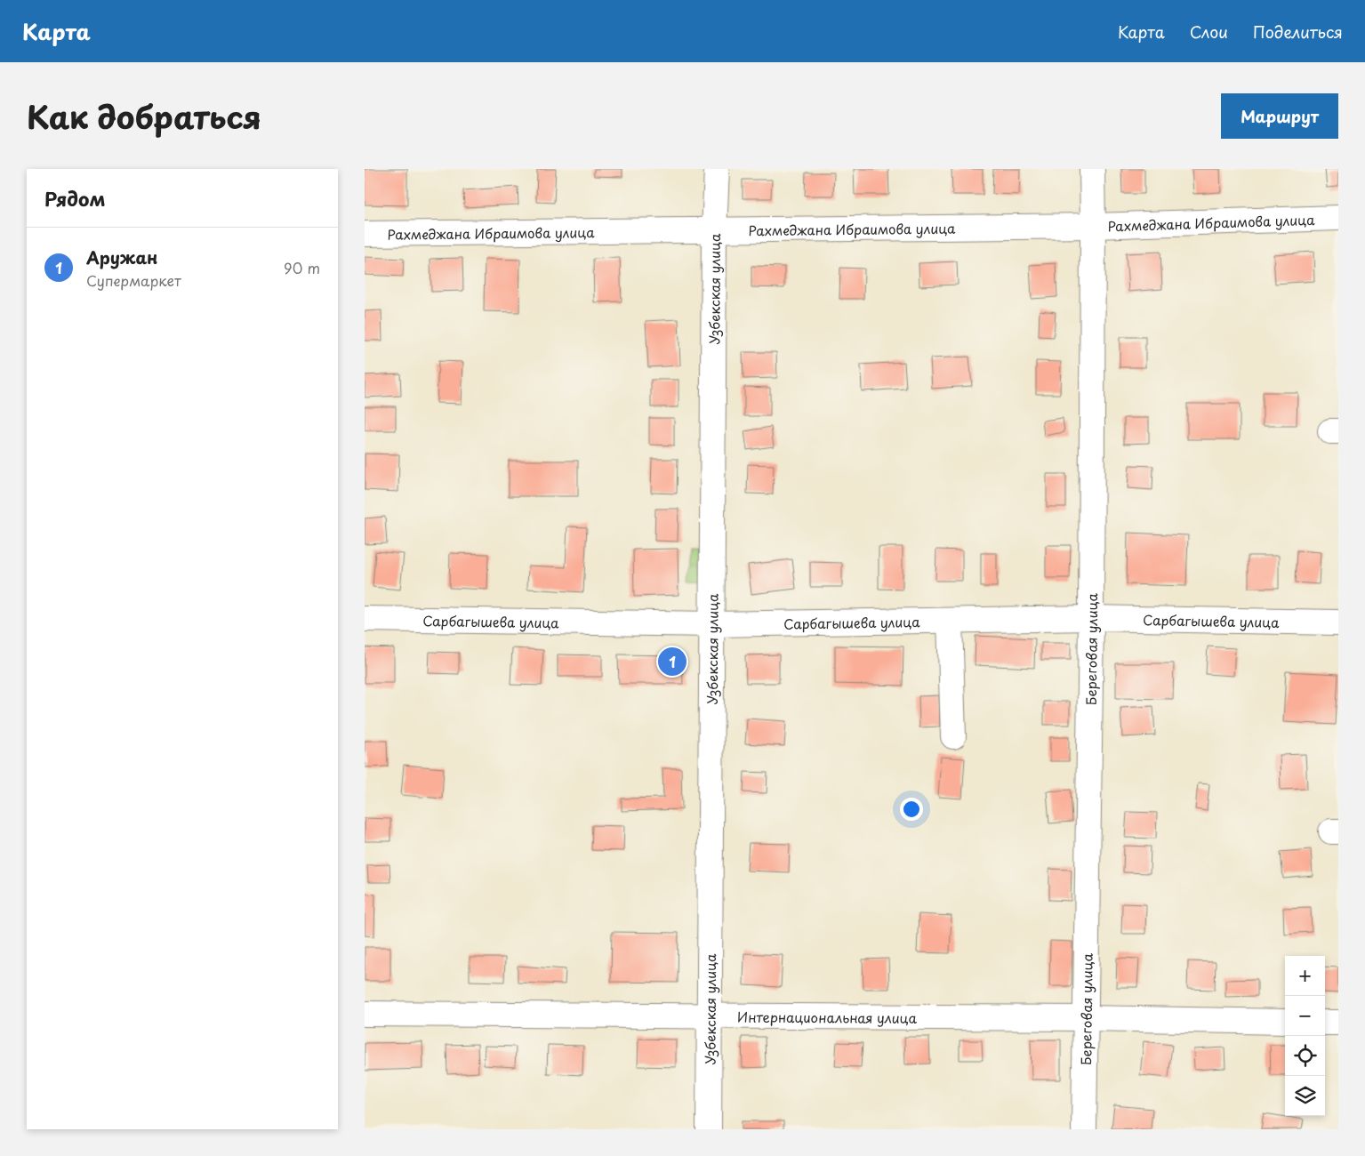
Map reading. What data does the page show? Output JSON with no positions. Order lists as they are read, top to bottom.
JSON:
{
  "streets": {
    "street": [
      "Рахмеджана Ибраимова улица",
      "Узбекская улица",
      "Сарбагышева улица",
      "Береговая улица",
      "Интернациональная улица"
    ]
  },
  "crossings": [
    ["Рахмеджана Ибраимова улица", "Узбекская улица"],
    ["Рахмеджана Ибраимова улица", "Береговая улица"],
    ["Узбекская улица", "Сарбагышева улица"],
    ["Узбекская улица", "Интернациональная улица"],
    ["Сарбагышева улица", "Береговая улица"],
    ["Береговая улица", "Интернациональная улица"]
  ],
  "page": {
    "header": "Карта",
    "nav": ["Карта", "Слои", "Поделиться"],
    "title": "Как добраться",
    "buttons": "Маршрут",
    "heading": "Рядом",
    "list": [
      {
        "mark": "1",
        "name": "Аружан",
        "note": "Супермаркет",
        "value": "90 m"
      }
    ],
    "pins": "1",
    "map_buttons": ["+", "−"]
  }
}
